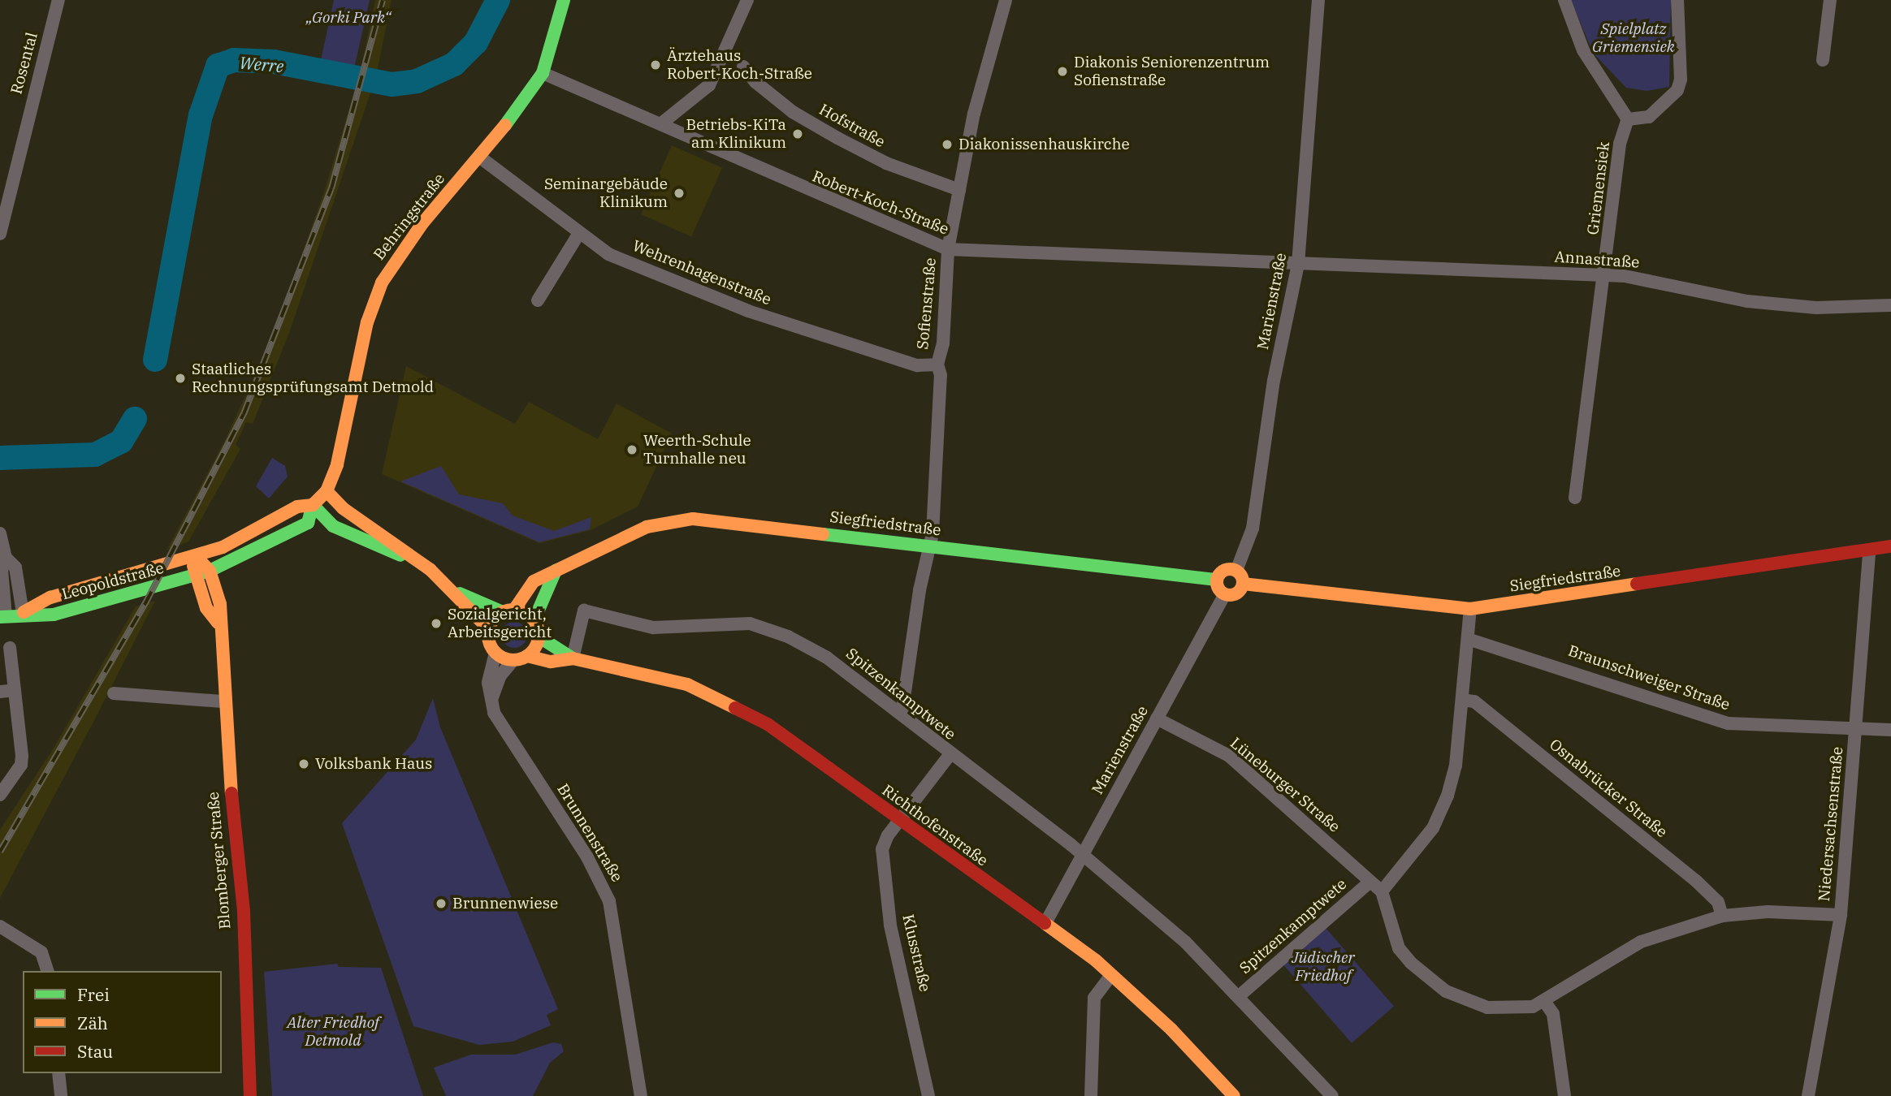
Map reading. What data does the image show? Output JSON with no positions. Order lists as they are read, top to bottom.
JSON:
{
  "streets": {
    "street": [
      "Rosental",
      "Hofstraße",
      "Griemensiek",
      "Robert-Koch-Straße",
      "Behringstraße",
      "Annastraße",
      "Wehrenhagenstraße",
      "Marienstraße",
      "Sofienstraße",
      "Siegfriedstraße",
      "Leopoldstraße",
      "Braunschweiger Straße",
      "Spitzenkamptwete",
      "Lüneburger Straße",
      "Osnabrücker Straße",
      "Niedersachsenstraße",
      "Richthofenstraße",
      "Brunnenstraße",
      "Blomberger Straße",
      "Klusstraße"
    ]
  },
  "crossings": [
    ["Hofstraße", "Sofienstraße"],
    ["Griemensiek", "Annastraße"],
    ["Robert-Koch-Straße", "Behringstraße"],
    ["Robert-Koch-Straße", "Annastraße"],
    ["Robert-Koch-Straße", "Marienstraße"],
    ["Robert-Koch-Straße", "Sofienstraße"],
    ["Behringstraße", "Wehrenhagenstraße"],
    ["Behringstraße", "Leopoldstraße"],
    ["Annastraße", "Marienstraße"],
    ["Wehrenhagenstraße", "Sofienstraße"],
    ["Marienstraße", "Siegfriedstraße"],
    ["Marienstraße", "Spitzenkamptwete"],
    ["Marienstraße", "Lüneburger Straße"],
    ["Marienstraße", "Richthofenstraße"],
    ["Sofienstraße", "Siegfriedstraße"],
    ["Sofienstraße", "Spitzenkamptwete"],
    ["Siegfriedstraße", "Niedersachsenstraße"],
    ["Siegfriedstraße", "Richthofenstraße"],
    ["Siegfriedstraße", "Brunnenstraße"],
    ["Leopoldstraße", "Blomberger Straße"],
    ["Braunschweiger Straße", "Niedersachsenstraße"],
    ["Spitzenkamptwete", "Lüneburger Straße"],
    ["Spitzenkamptwete", "Richthofenstraße"],
    ["Spitzenkamptwete", "Klusstraße"],
    ["Richthofenstraße", "Brunnenstraße"],
    ["Richthofenstraße", "Klusstraße"]
  ],
  "water": ["Werre"],
  "parks": [
    "„Gorki Park“",
    "Spielplatz Griemensiek",
    "Jüdischer Friedhof",
    "Alter Friedhof Detmold"
  ],
  "places": [
    "Ärztehaus Robert-Koch-Straße",
    "Diakonis Seniorenzentrum Sofienstraße",
    "Betriebs-KiTa am Klinikum",
    "Diakonissenhauskirche",
    "Seminargebäude Klinikum",
    "Staatliches Rechnungsprüfungsamt Detmold",
    "Weerth-Schule Turnhalle neu",
    "Sozialgericht, Arbeitsgericht",
    "Volksbank Haus",
    "Brunnenwiese"
  ],
  "legend": ["Frei", "Zäh", "Stau"]
}
